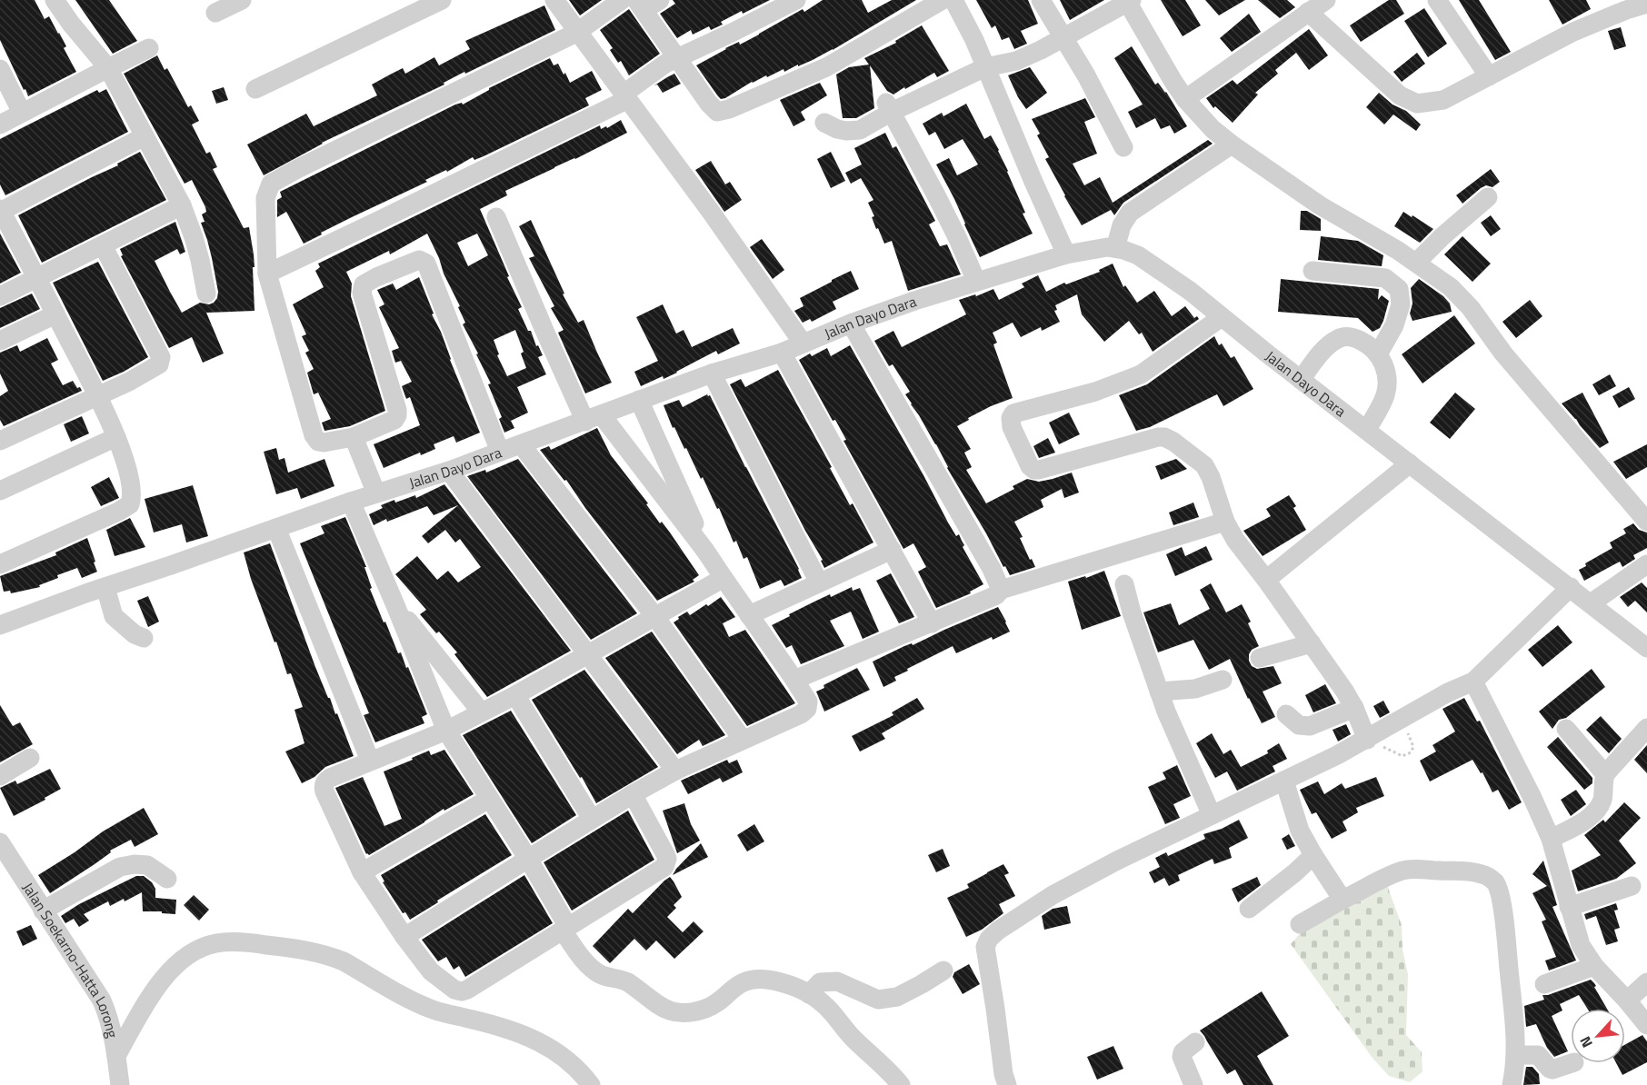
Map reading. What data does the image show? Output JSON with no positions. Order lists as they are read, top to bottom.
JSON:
{
  "streets": {
    "street": ["Jalan Dayo Dara", "Jalan Soekarno-Hatta Lorong"]
  },
  "north": "bottom left"
}
